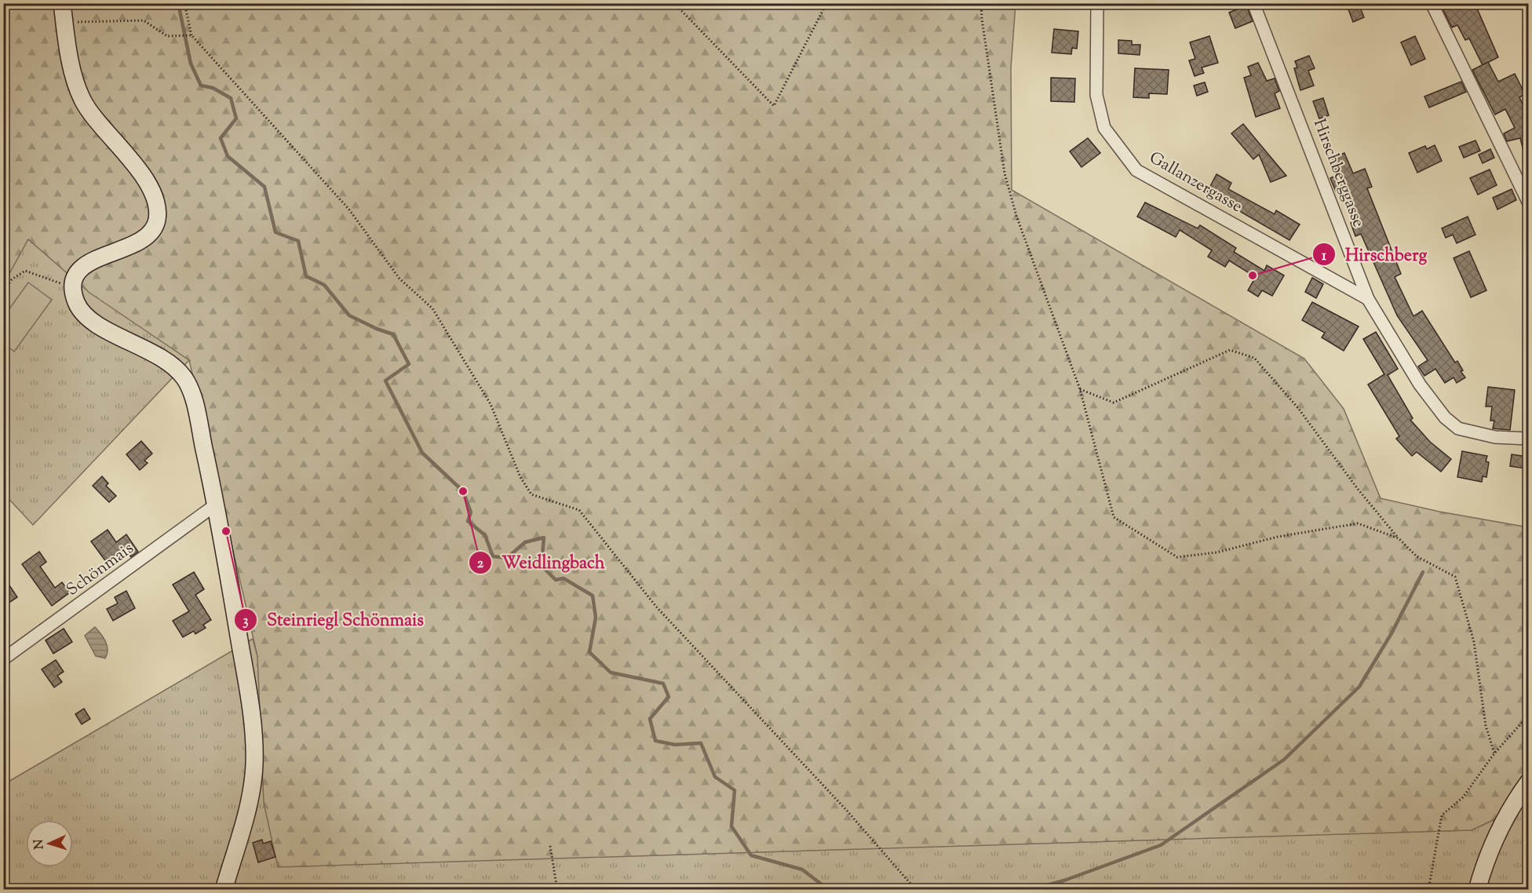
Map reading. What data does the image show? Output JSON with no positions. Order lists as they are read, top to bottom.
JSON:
{
  "streets": {
    "street": ["Hirschberggasse", "Gallanzergasse", "Schönmais"]
  },
  "crossings": [
    ["Hirschberggasse", "Gallanzergasse"]
  ],
  "places": ["Hirschberg", "Weidlingbach", "Steinriegl Schönmais"],
  "north": "left"
}
